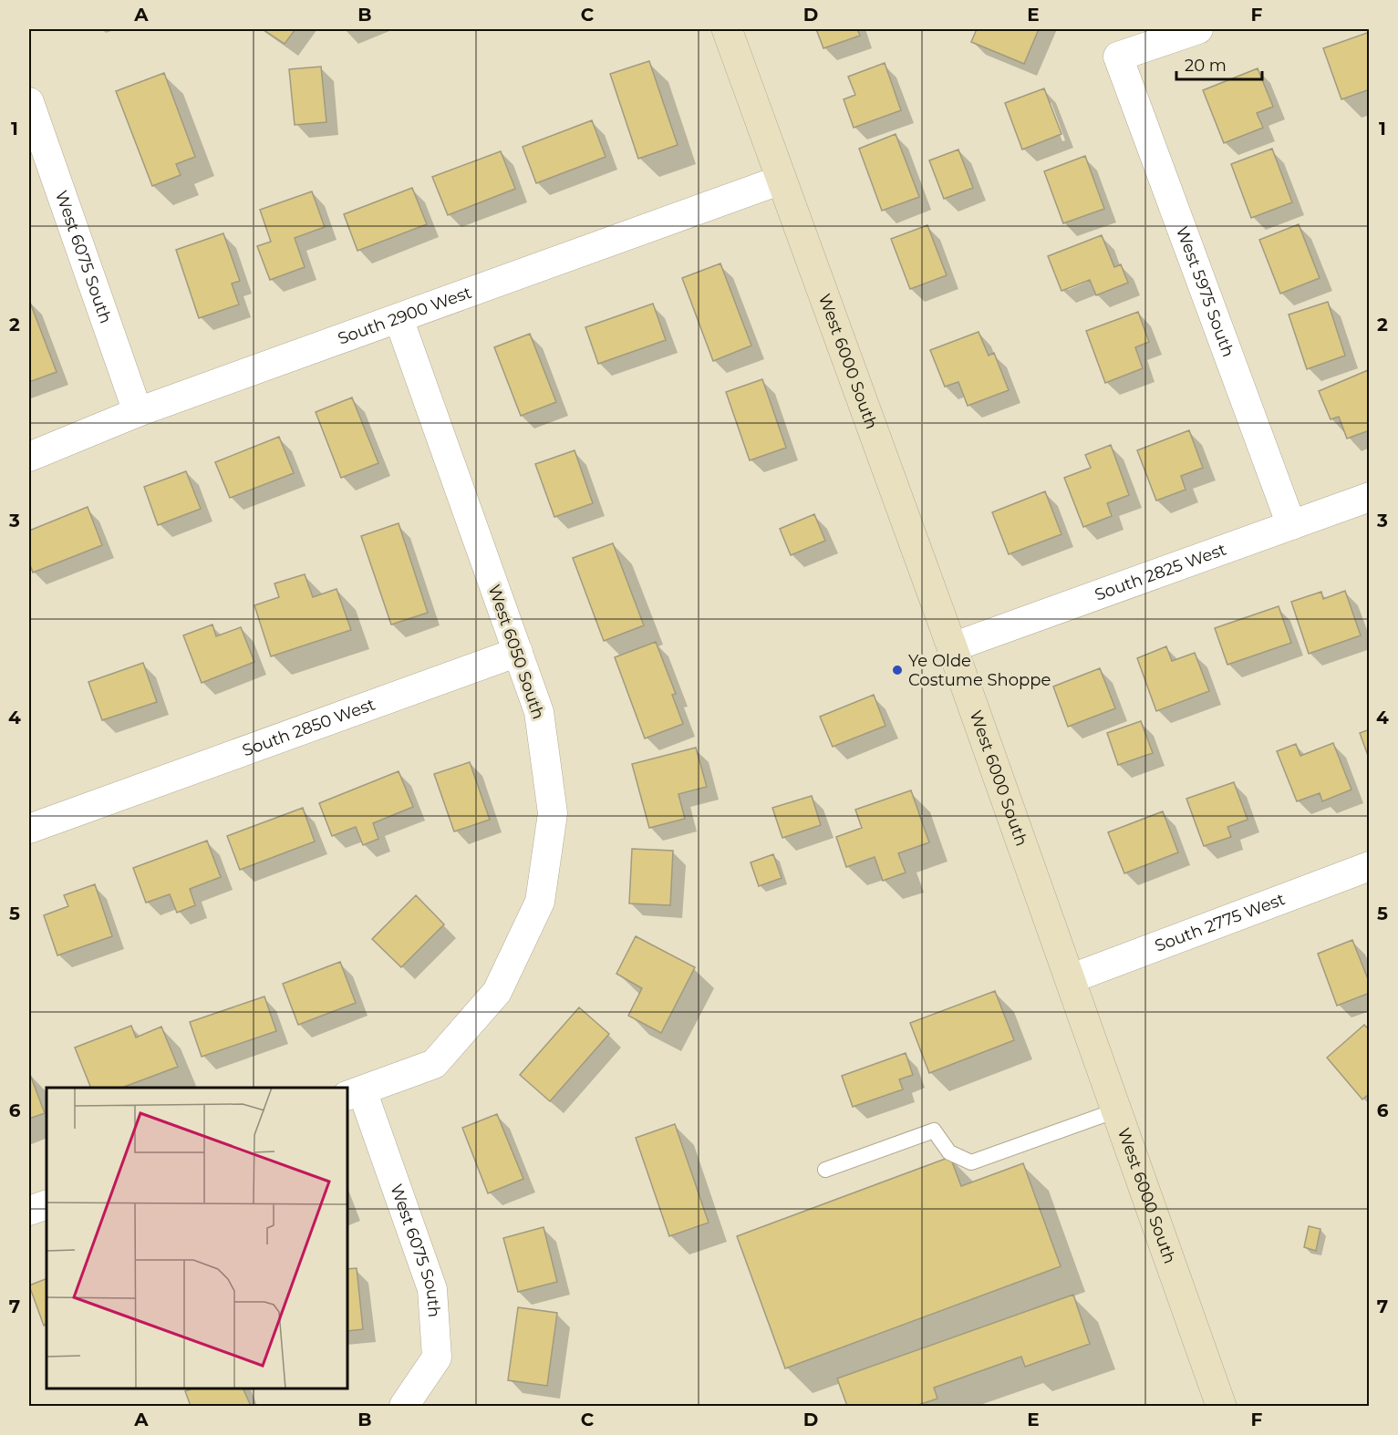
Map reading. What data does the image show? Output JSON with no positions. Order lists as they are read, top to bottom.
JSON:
{
  "streets": {
    "street": [
      "West 6075 South",
      "West 5975 South",
      "South 2900 West",
      "West 6000 South",
      "South 2825 West",
      "West 6050 South",
      "South 2850 West",
      "South 2775 West"
    ]
  },
  "crossings": [
    ["West 6075 South", "South 2900 West"],
    ["West 6075 South", "West 6050 South"],
    ["West 5975 South", "South 2825 West"],
    ["South 2900 West", "West 6000 South"],
    ["South 2900 West", "West 6050 South"],
    ["West 6000 South", "South 2825 West"],
    ["West 6000 South", "South 2775 West"],
    ["West 6050 South", "South 2850 West"]
  ],
  "places": ["Ye Olde Costume Shoppe"],
  "scale_bar": "20 m",
  "grid": {
    "columns": [
      "A",
      "B",
      "C",
      "D",
      "E",
      "F"
    ],
    "rows": [
      "1",
      "2",
      "3",
      "4",
      "5",
      "6",
      "7"
    ]
  }
}
